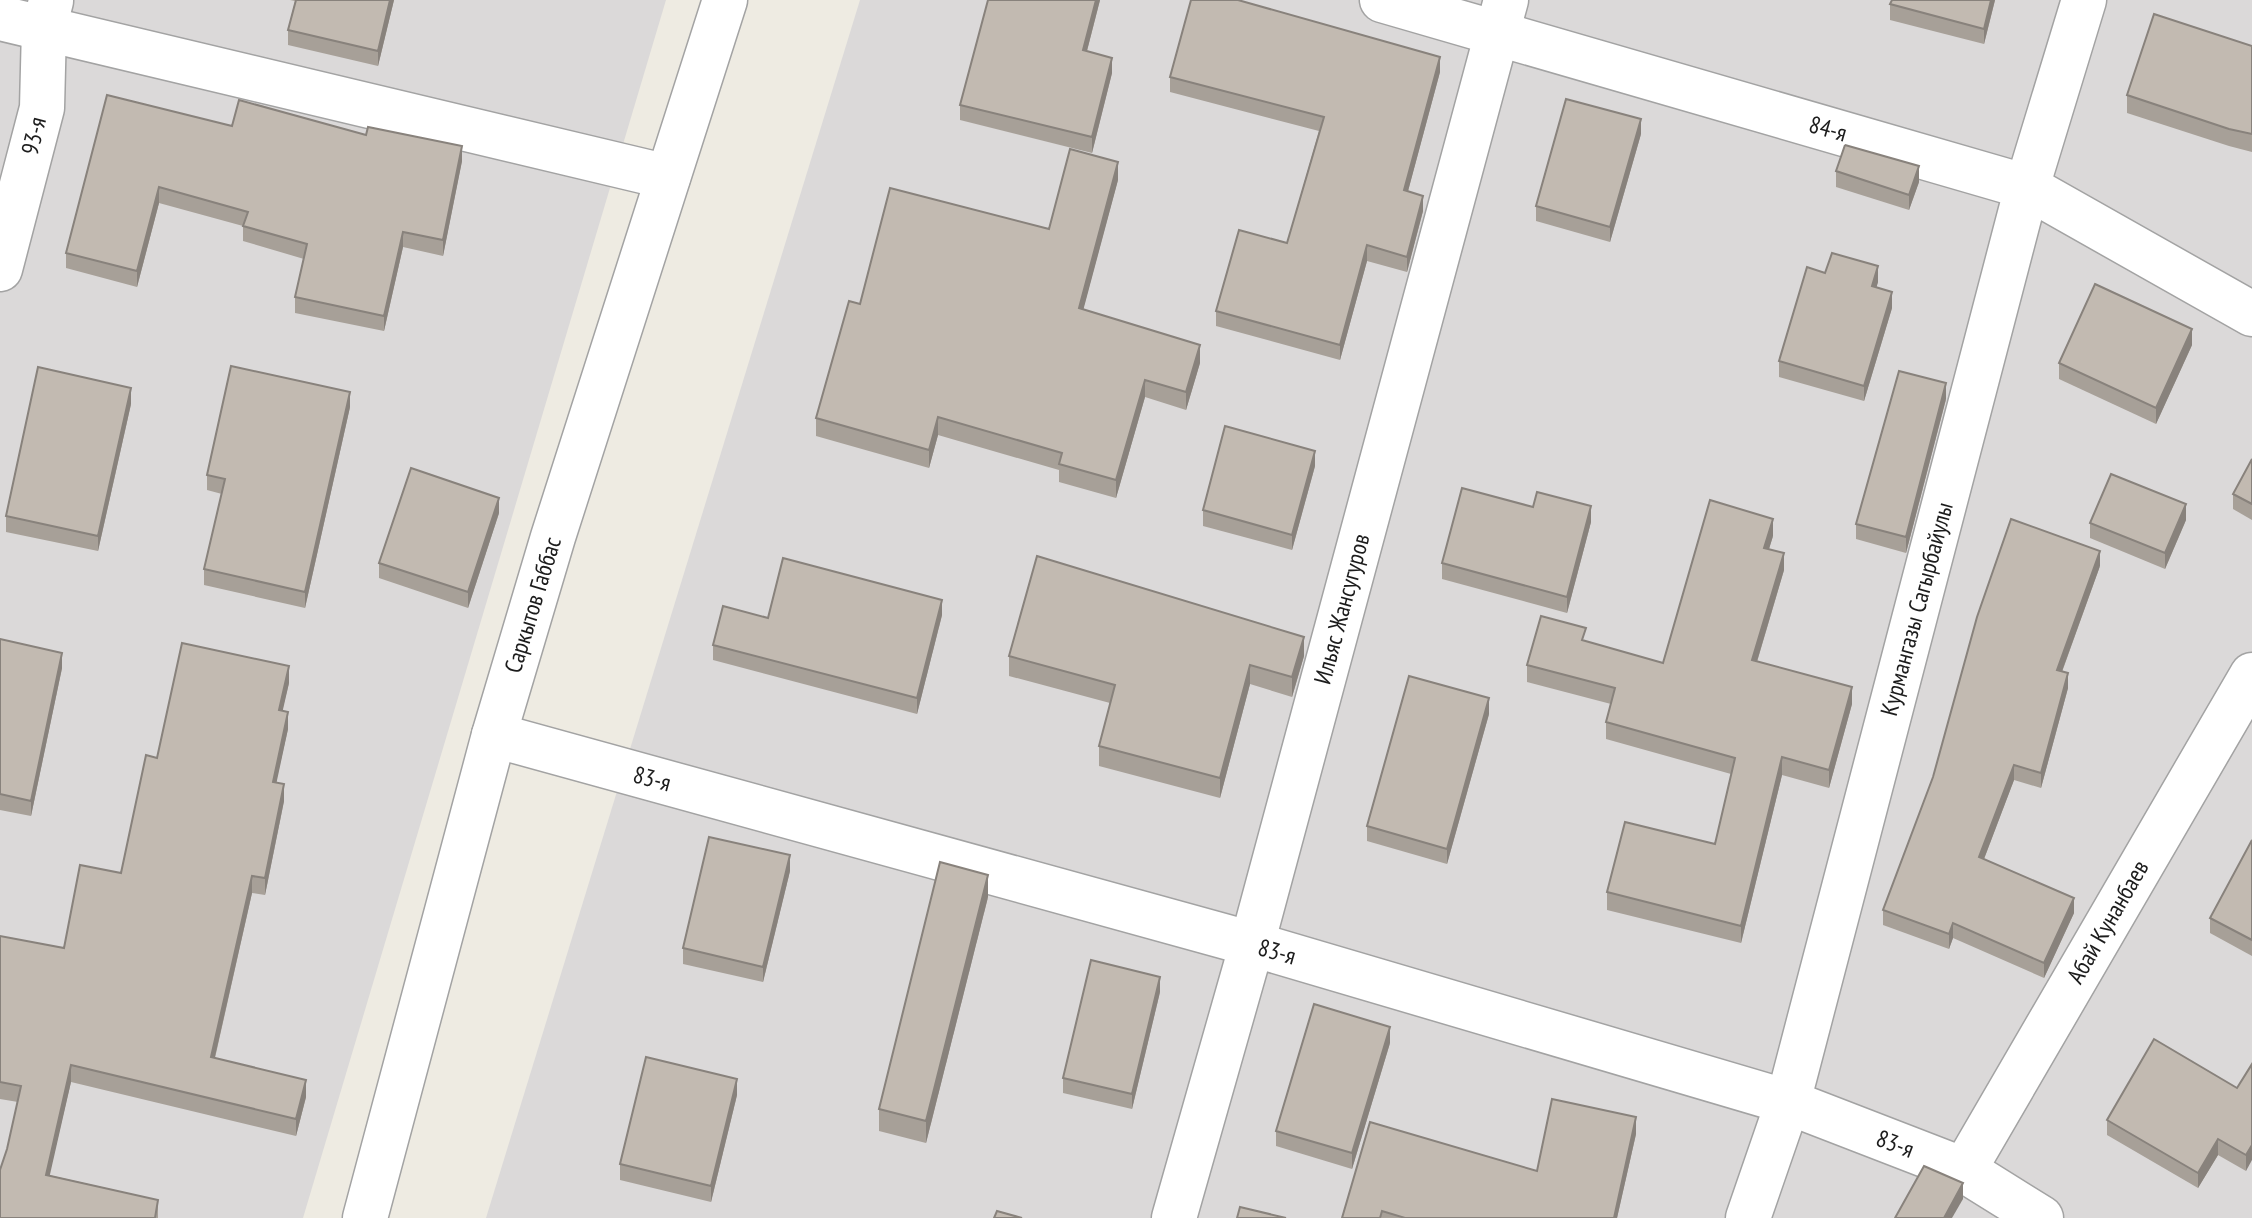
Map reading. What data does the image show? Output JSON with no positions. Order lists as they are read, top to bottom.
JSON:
{
  "streets": {
    "street": [
      "84-я",
      "93-я",
      "Саркытов Габбас",
      "Ильяс Жансугуров",
      "Курмангазы Сагырбайулы",
      "83-я",
      "Абай Кунанбаев"
    ]
  },
  "crossings": [
    ["84-я", "Ильяс Жансугуров"],
    ["84-я", "Курмангазы Сагырбайулы"],
    ["Саркытов Габбас", "83-я"],
    ["Ильяс Жансугуров", "83-я"],
    ["Курмангазы Сагырбайулы", "83-я"],
    ["83-я", "Абай Кунанбаев"]
  ]
}
